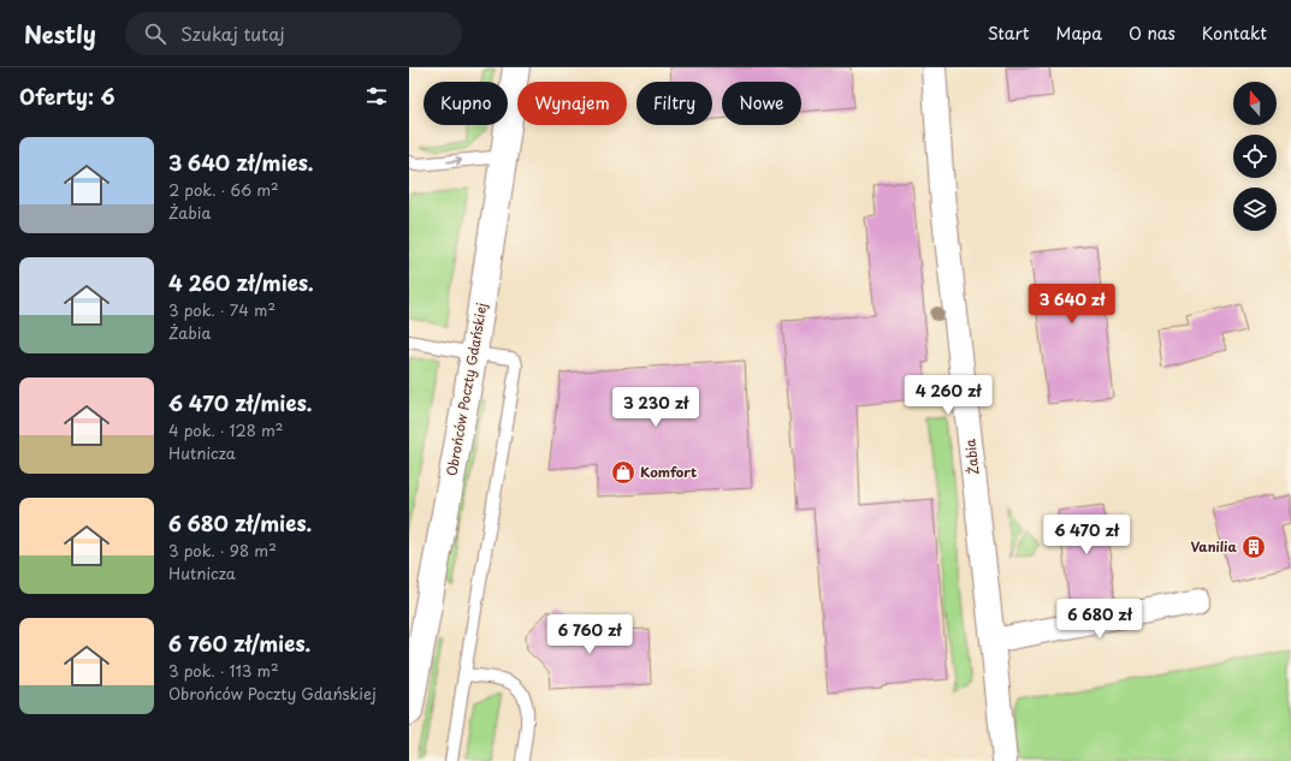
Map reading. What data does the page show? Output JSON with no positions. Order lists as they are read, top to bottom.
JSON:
{
  "streets": {
    "street": ["Obrońców Poczty Gdańskiej", "Żabia"]
  },
  "places": {
    "shop": ["Komfort"],
    "building": ["Vanilia"]
  },
  "north": "top",
  "page": {
    "header": "Nestly",
    "search": "Szukaj tutaj",
    "nav": [
      "Start",
      "Mapa",
      "O nas",
      "Kontakt"
    ],
    "heading": "Oferty: 6",
    "chip": [
      "Kupno",
      "Wynajem",
      "Filtry",
      "Nowe"
    ],
    "list": [
      {
        "name": "3 640 zł/mies.",
        "note": "2 pok. · 66 m² · Żabia"
      },
      {
        "name": "4 260 zł/mies.",
        "note": "3 pok. · 74 m² · Żabia"
      },
      {
        "name": "6 470 zł/mies.",
        "note": "4 pok. · 128 m² · Hutnicza"
      },
      {
        "name": "6 680 zł/mies.",
        "note": "3 pok. · 98 m² · Hutnicza"
      },
      {
        "name": "6 760 zł/mies.",
        "note": "3 pok. · 113 m² · Obrońców Poczty Gdańskiej"
      }
    ],
    "price": [
      "3 640 zł",
      "4 260 zł",
      "3 230 zł",
      "6 470 zł",
      "6 680 zł",
      "6 760 zł"
    ]
  }
}
